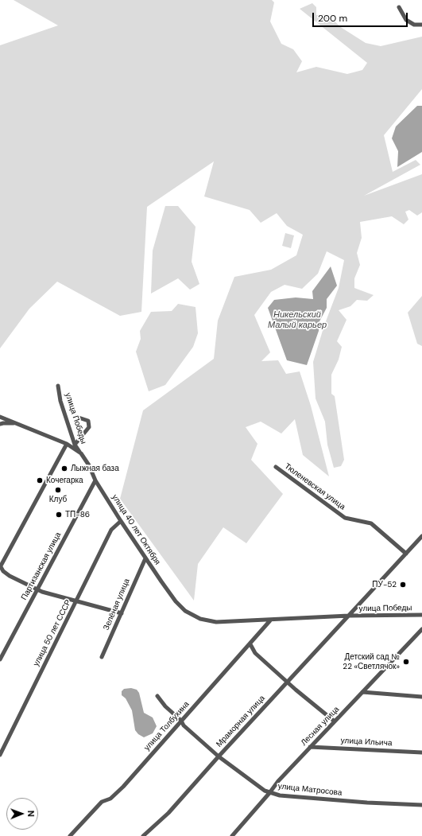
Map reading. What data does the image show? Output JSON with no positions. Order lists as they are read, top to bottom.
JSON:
{
  "streets": {
    "street": [
      "улица Победы",
      "Тюленевская улица",
      "улица 40 лет Октября",
      "Партизанская улица",
      "Зелёная улица",
      "улица 50 лет СССР",
      "Мраморная улица",
      "улица Толбухина",
      "Лесная улица",
      "улица Ильича",
      "улица Матросова"
    ]
  },
  "crossings": [
    ["улица Победы", "улица 40 лет Октября"],
    ["улица Победы", "Мраморная улица"],
    ["Тюленевская улица", "Мраморная улица"],
    ["улица 40 лет Октября", "Партизанская улица"],
    ["улица 40 лет Октября", "Зелёная улица"],
    ["улица 40 лет Октября", "улица 50 лет СССР"],
    ["улица 40 лет Октября", "Мраморная улица"],
    ["улица 40 лет Октября", "улица Толбухина"],
    ["Мраморная улица", "улица Матросова"],
    ["улица Толбухина", "улица Матросова"],
    ["Лесная улица", "улица Ильича"],
    ["Лесная улица", "улица Матросова"]
  ],
  "water": ["Никельский Малый карьер"],
  "places": [
    "Лыжная база",
    "Кочегарка",
    "Клуб",
    "ТП-86",
    "ПУ-52",
    "Детский сад № 22 «Светлячок»"
  ],
  "scale_bar": "200 m",
  "north": "right"
}
